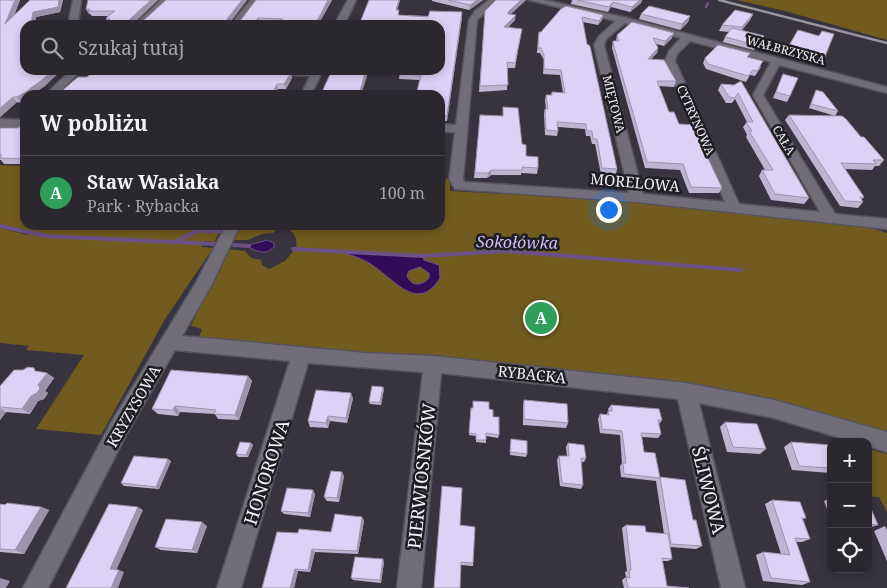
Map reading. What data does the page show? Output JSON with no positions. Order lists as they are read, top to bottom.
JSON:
{
  "streets": {
    "street": [
      "WAŁBRZYSKA",
      "MIĘTOWA",
      "CYTRYNOWA",
      "CAŁA",
      "MORELOWA",
      "RYBACKA",
      "KRYZYSOWA",
      "HONOROWA",
      "PIERWIOSNKÓW",
      "ŚLIWOWA"
    ]
  },
  "crossings": [
    ["WAŁBRZYSKA", "MIĘTOWA"],
    ["WAŁBRZYSKA", "CYTRYNOWA"],
    ["WAŁBRZYSKA", "CAŁA"],
    ["MIĘTOWA", "MORELOWA"],
    ["CYTRYNOWA", "MORELOWA"],
    ["CAŁA", "MORELOWA"],
    ["RYBACKA", "KRYZYSOWA"],
    ["RYBACKA", "HONOROWA"],
    ["RYBACKA", "PIERWIOSNKÓW"],
    ["RYBACKA", "ŚLIWOWA"]
  ],
  "water": ["Sokołówka"],
  "page": {
    "search": "Szukaj tutaj",
    "heading": "W pobliżu",
    "list": [
      {
        "mark": "A",
        "name": "Staw Wasiaka",
        "note": "Park · Rybacka",
        "value": "100 m"
      }
    ],
    "pins": "A",
    "map_buttons": ["+", "−"]
  }
}
